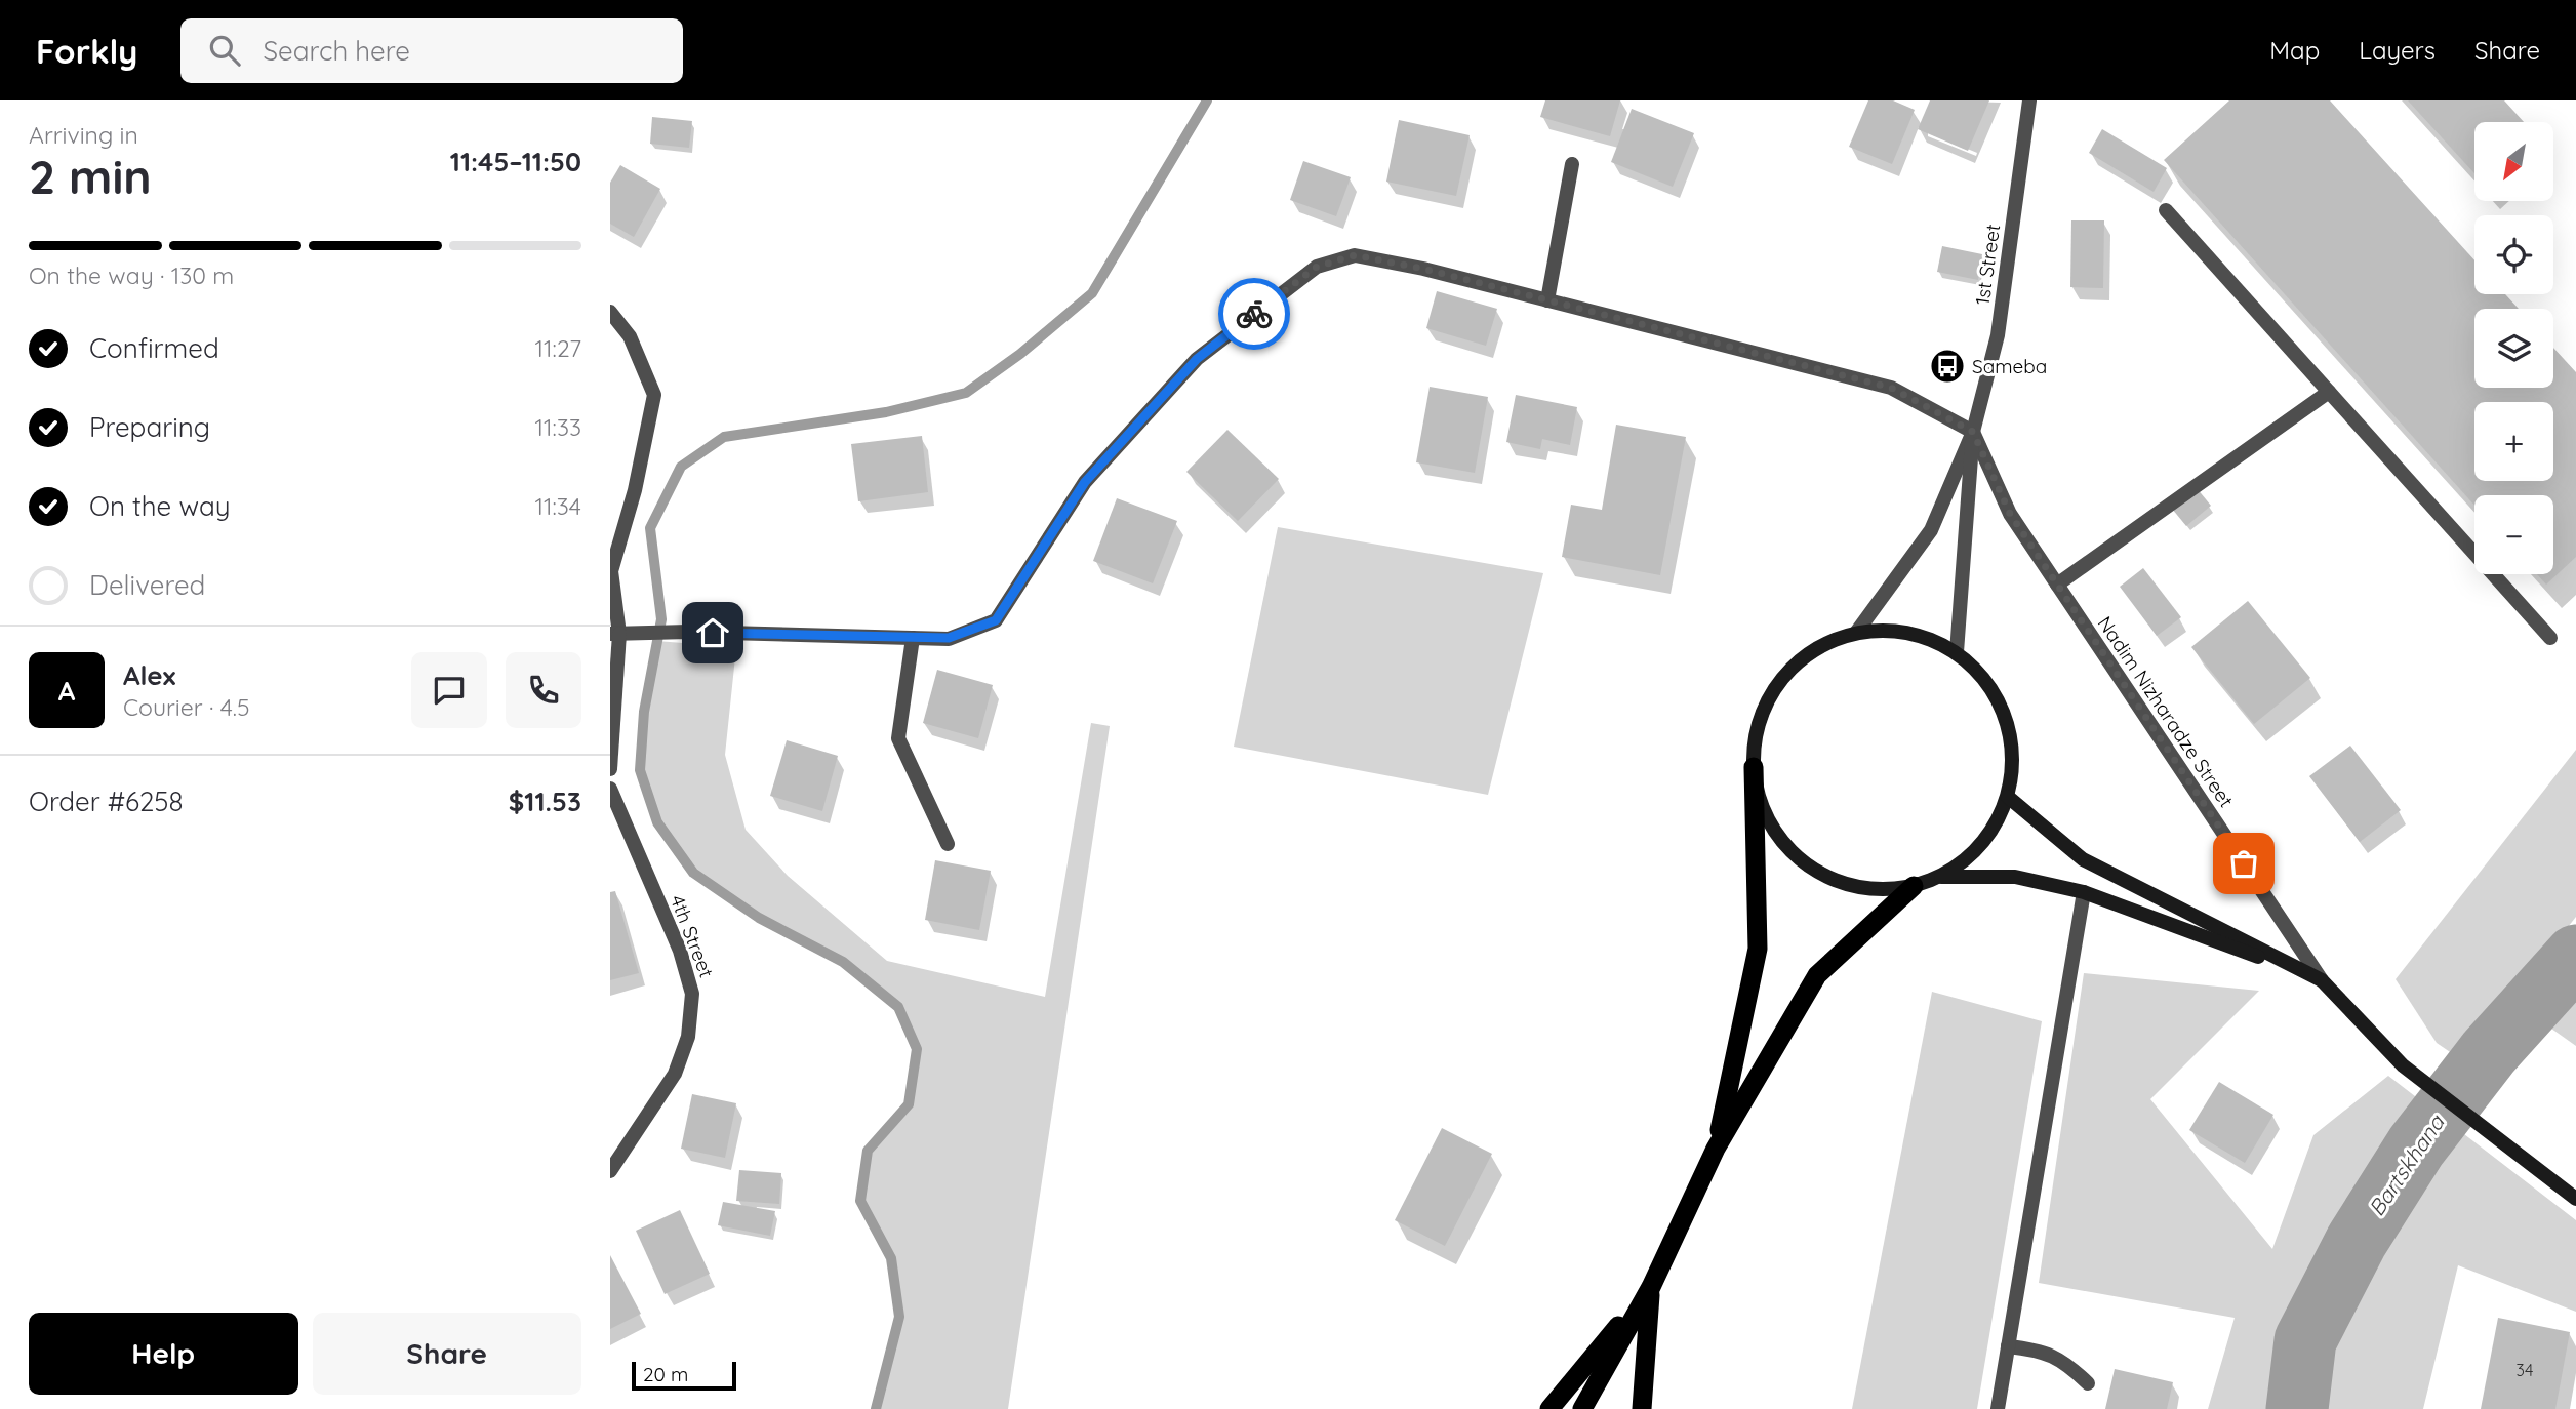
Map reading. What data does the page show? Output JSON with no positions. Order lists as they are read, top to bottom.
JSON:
{
  "streets": {
    "main road": ["Nadim Nizharadze Street"],
    "street": ["1st Street", "4th Street"]
  },
  "crossings": [
    ["1st Street", "Nadim Nizharadze Street"]
  ],
  "water": ["Bartskhana"],
  "places": {
    "bus stop": ["Sameba"]
  },
  "house_numbers": ["34"],
  "scale_bar": "20 m",
  "north": "bottom left",
  "page": {
    "header": "Forkly",
    "search": "Search here",
    "nav": ["Map", "Layers", "Share"],
    "heading": ["2 min", "Arriving in", "11:45–11:50"],
    "panel": [
      "Alex",
      "Courier · 4.5",
      "Order #6258",
      "$11.53"
    ],
    "map_buttons": ["+", "−"],
    "bar": "On the way · 130 m",
    "list": [
      ["Confirmed", "11:27"],
      ["Preparing", "11:33"],
      ["On the way", "11:34"],
      "Delivered"
    ],
    "round": "A",
    "buttons": ["Help", "Share"],
    "scale": "20 m"
  }
}
